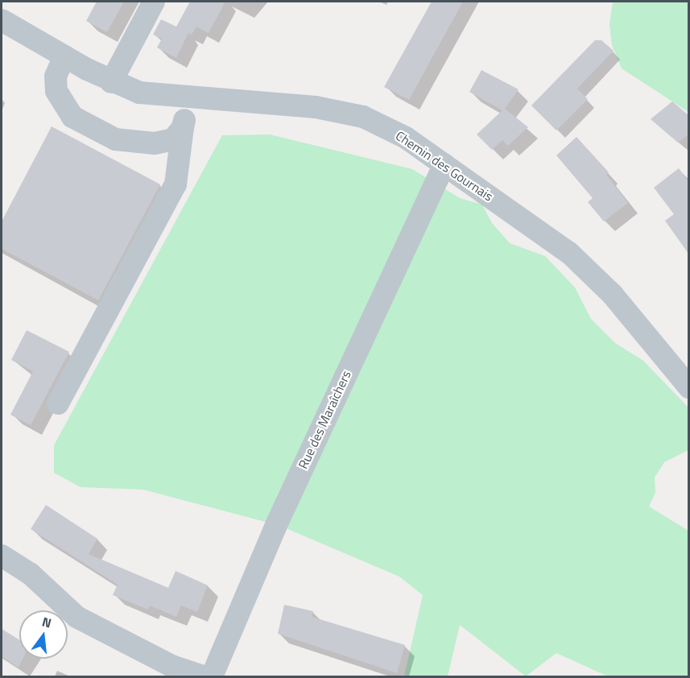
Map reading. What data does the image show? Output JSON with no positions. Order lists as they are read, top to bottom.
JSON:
{
  "streets": {
    "street": ["Chemin des Gournais", "Rue des Maraîchers"]
  },
  "crossings": [
    ["Chemin des Gournais", "Rue des Maraîchers"]
  ],
  "north": "top"
}
